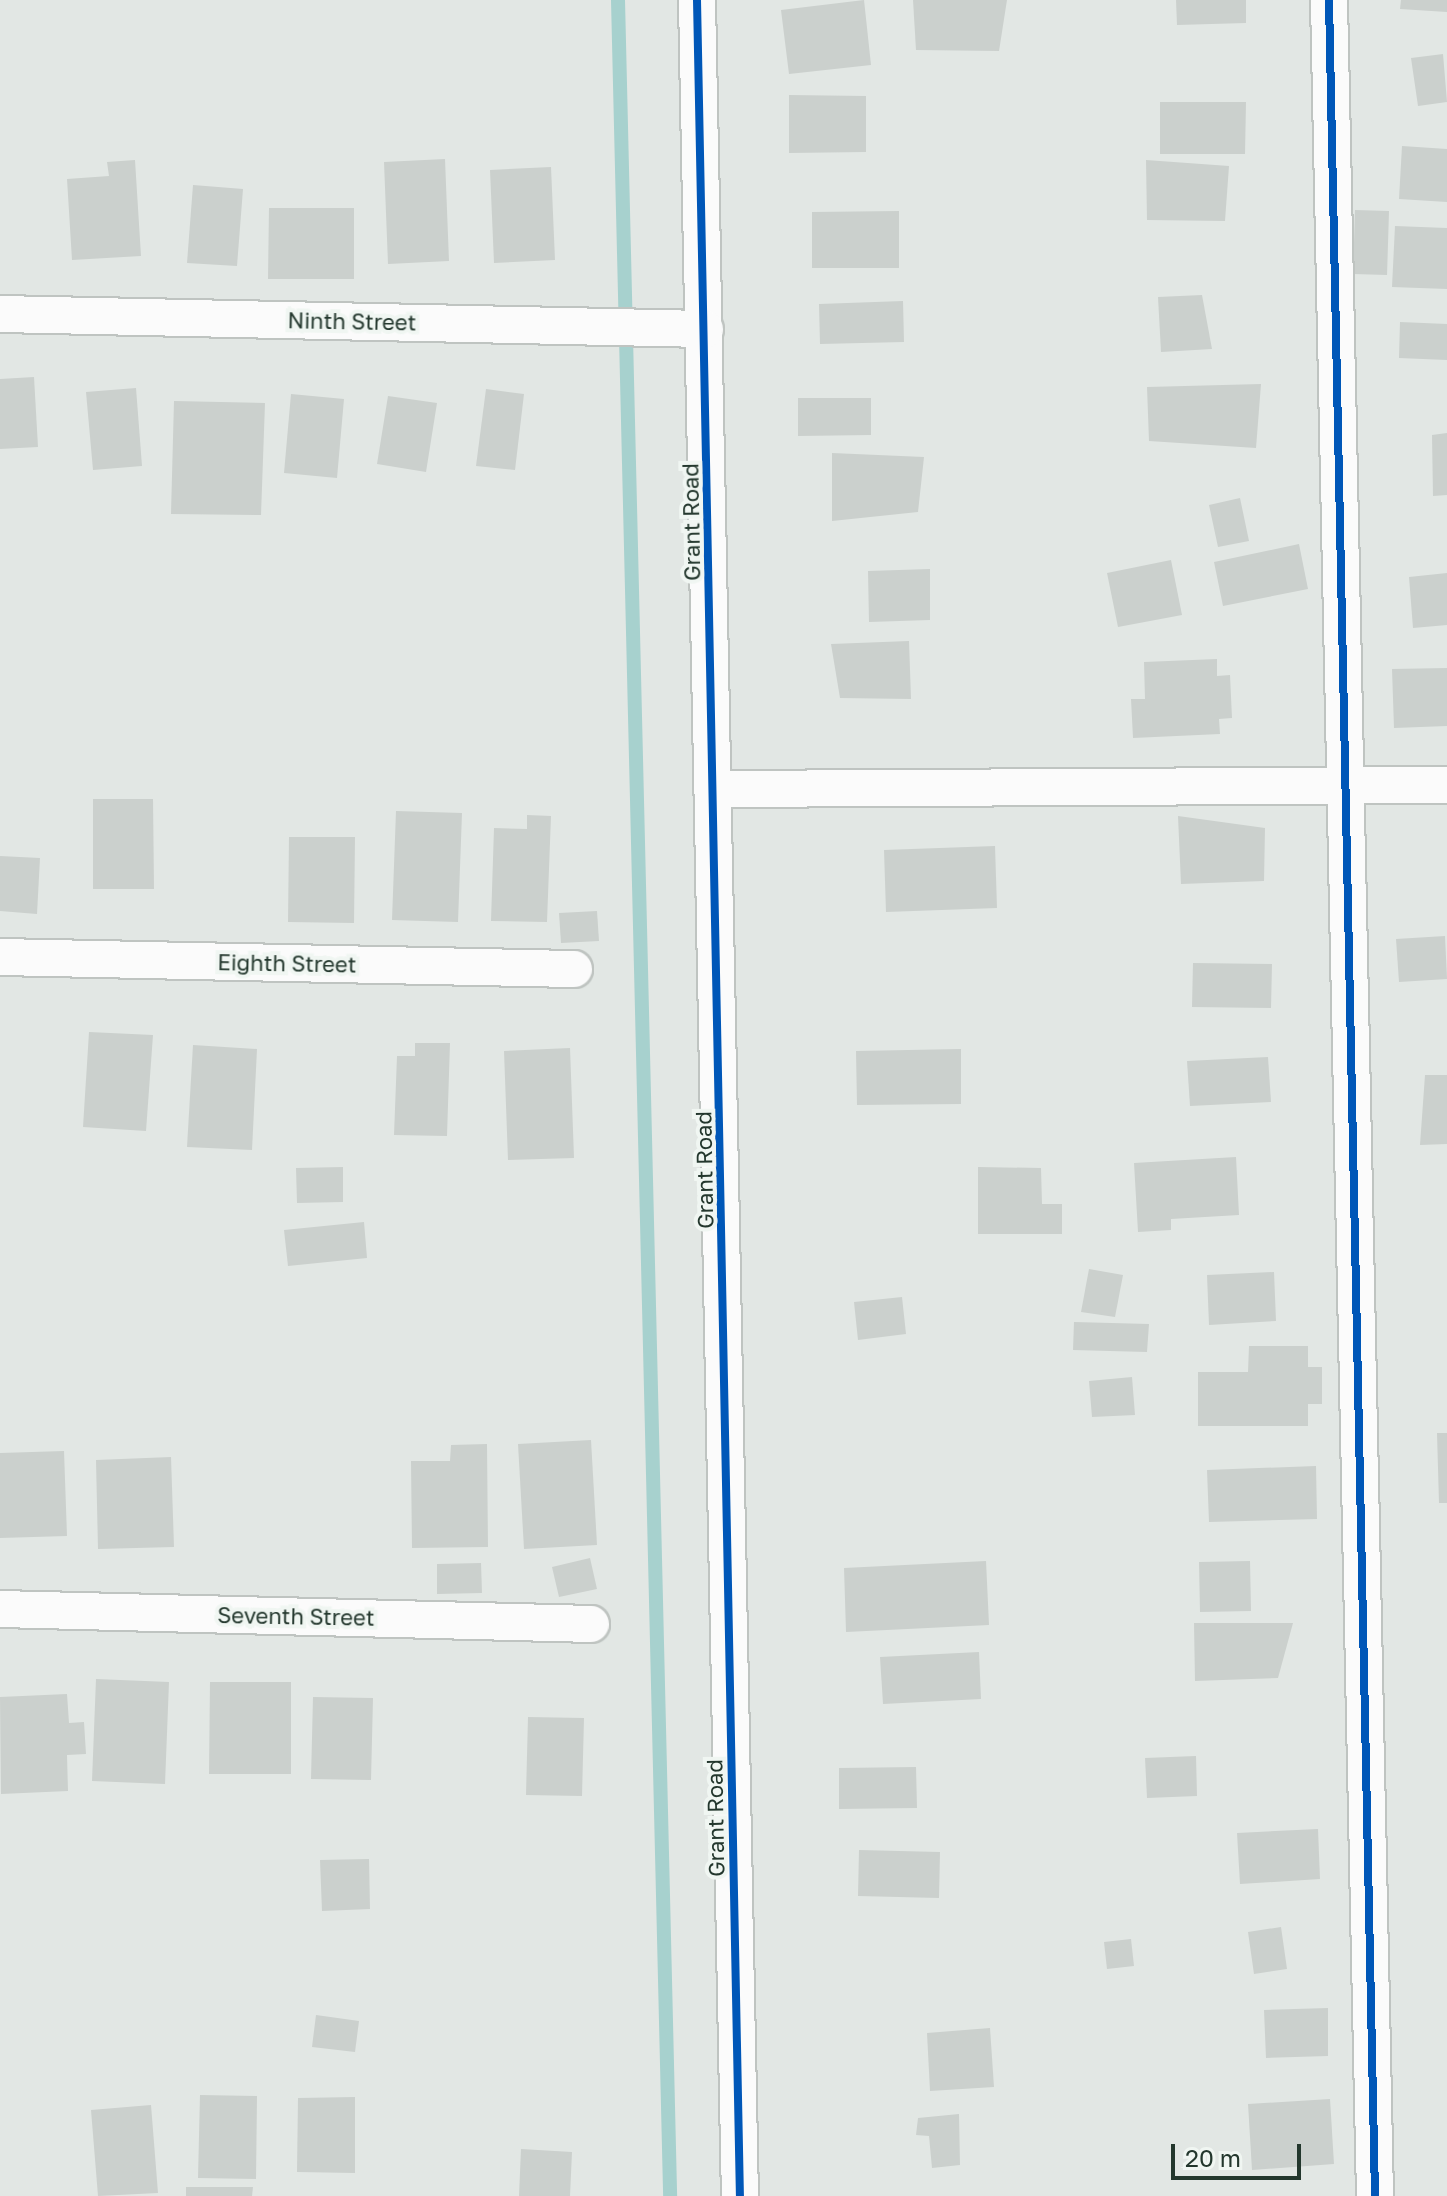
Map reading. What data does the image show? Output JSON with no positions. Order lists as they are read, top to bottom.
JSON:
{
  "streets": {
    "street": [
      "Ninth Street",
      "Grant Road",
      "Eighth Street",
      "Seventh Street"
    ]
  },
  "crossings": [
    ["Ninth Street", "Grant Road"]
  ],
  "scale_bar": "20 m"
}
